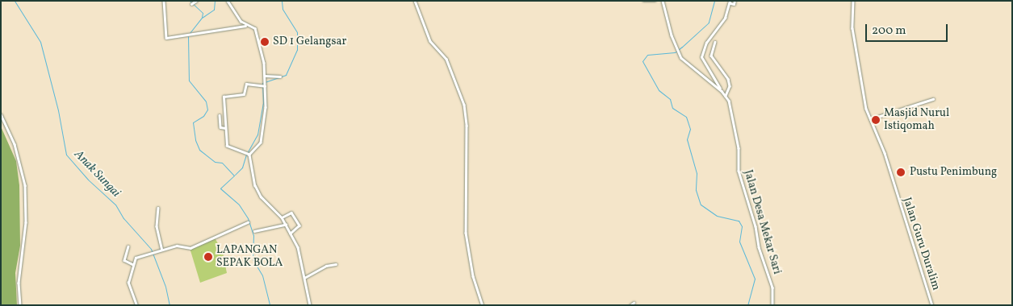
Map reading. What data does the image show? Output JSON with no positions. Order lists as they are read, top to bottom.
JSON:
{
  "streets": {
    "street": ["Jalan Desa Mekar Sari", "Jalan Guru Duralim"]
  },
  "water": ["Anak Sungai"],
  "places": [
    "SD 1 Gelangsar",
    "Masjid Nurul Istiqomah",
    "Pustu Penimbung",
    "LAPANGAN SEPAK BOLA"
  ],
  "scale_bar": "200 m"
}
